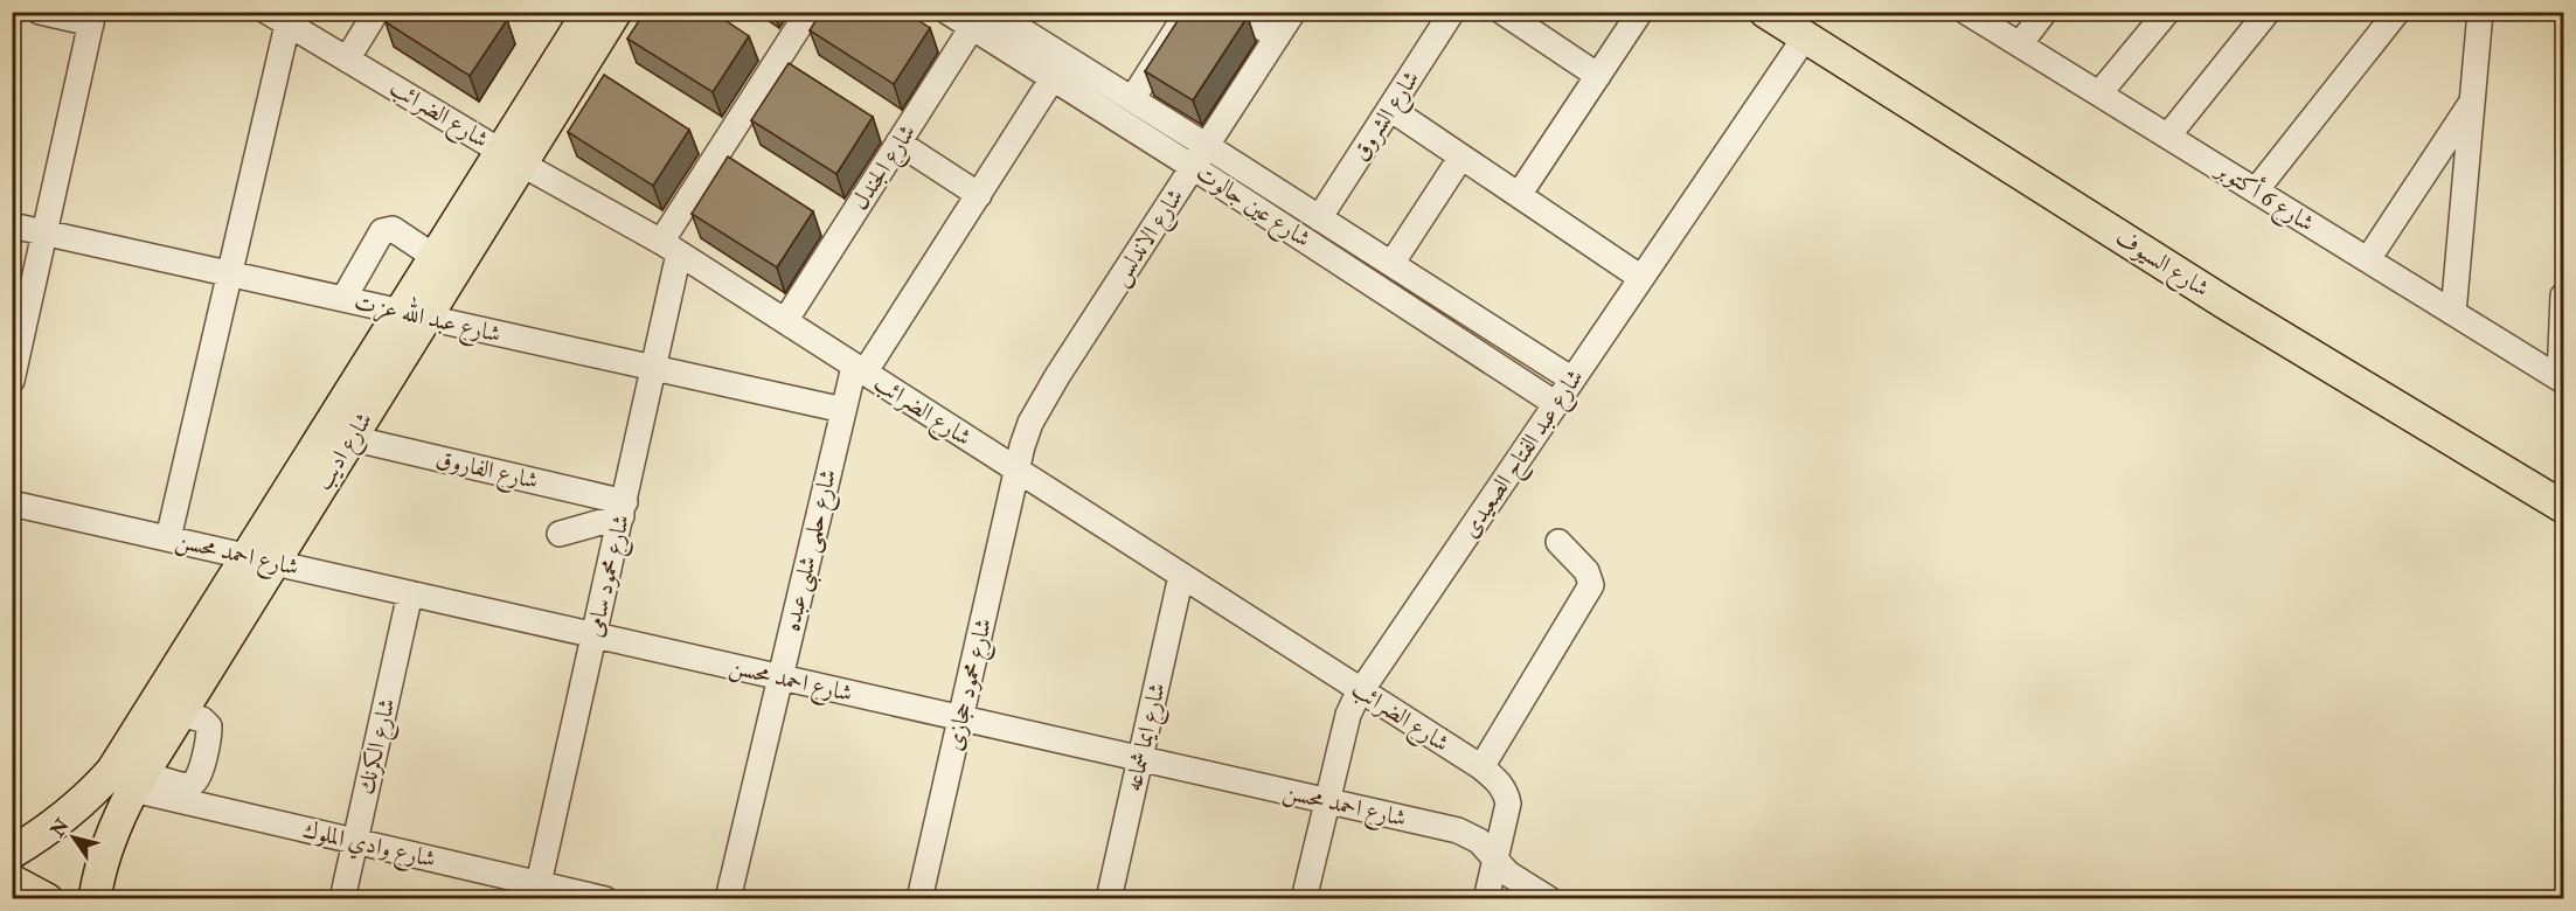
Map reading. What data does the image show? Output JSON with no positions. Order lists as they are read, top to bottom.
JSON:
{
  "streets": {
    "main road": ["شارع السيوف", "شارع اديب"],
    "street": [
      "شارع الضرائب",
      "شارع الشروق",
      "شارع الجندل",
      "شارع 6 أكتوبر",
      "شارع عين جالوت",
      "شارع الاندلس",
      "شارع عبد الله عزت",
      "شارع عبد الفتاح الصعيدى",
      "شارع الفاروق",
      "شارع حلمى شلبى عبده",
      "شارع احمد محسن",
      "شارع محمود سامى",
      "شارع محمود حجازى",
      "شارع ايما شماعه",
      "شارع الكرنك",
      "شارع وادي الملوك"
    ]
  },
  "crossings": [
    ["شارع الضرائب", "شارع الجندل"],
    ["شارع الضرائب", "شارع الاندلس"],
    ["شارع الضرائب", "شارع اديب"],
    ["شارع الضرائب", "شارع عبد الفتاح الصعيدى"],
    ["شارع الضرائب", "شارع حلمى شلبى عبده"],
    ["شارع الضرائب", "شارع احمد محسن"],
    ["شارع الضرائب", "شارع محمود سامى"],
    ["شارع الضرائب", "شارع محمود حجازى"],
    ["شارع الضرائب", "شارع ايما شماعه"],
    ["شارع الشروق", "شارع عين جالوت"],
    ["شارع الجندل", "شارع عين جالوت"],
    ["شارع عين جالوت", "شارع الاندلس"],
    ["شارع عين جالوت", "شارع عبد الفتاح الصعيدى"],
    ["شارع عين جالوت", "شارع حلمى شلبى عبده"],
    ["شارع الاندلس", "شارع محمود حجازى"],
    ["شارع السيوف", "شارع عبد الفتاح الصعيدى"],
    ["شارع عبد الله عزت", "شارع اديب"],
    ["شارع عبد الله عزت", "شارع حلمى شلبى عبده"],
    ["شارع عبد الله عزت", "شارع محمود سامى"],
    ["شارع اديب", "شارع الفاروق"],
    ["شارع اديب", "شارع احمد محسن"],
    ["شارع اديب", "شارع وادي الملوك"],
    ["شارع عبد الفتاح الصعيدى", "شارع احمد محسن"],
    ["شارع الفاروق", "شارع محمود سامى"],
    ["شارع حلمى شلبى عبده", "شارع احمد محسن"],
    ["شارع احمد محسن", "شارع محمود سامى"],
    ["شارع احمد محسن", "شارع محمود حجازى"],
    ["شارع احمد محسن", "شارع ايما شماعه"],
    ["شارع احمد محسن", "شارع الكرنك"],
    ["شارع محمود سامى", "شارع وادي الملوك"],
    ["شارع الكرنك", "شارع وادي الملوك"]
  ],
  "north": "top left"
}
